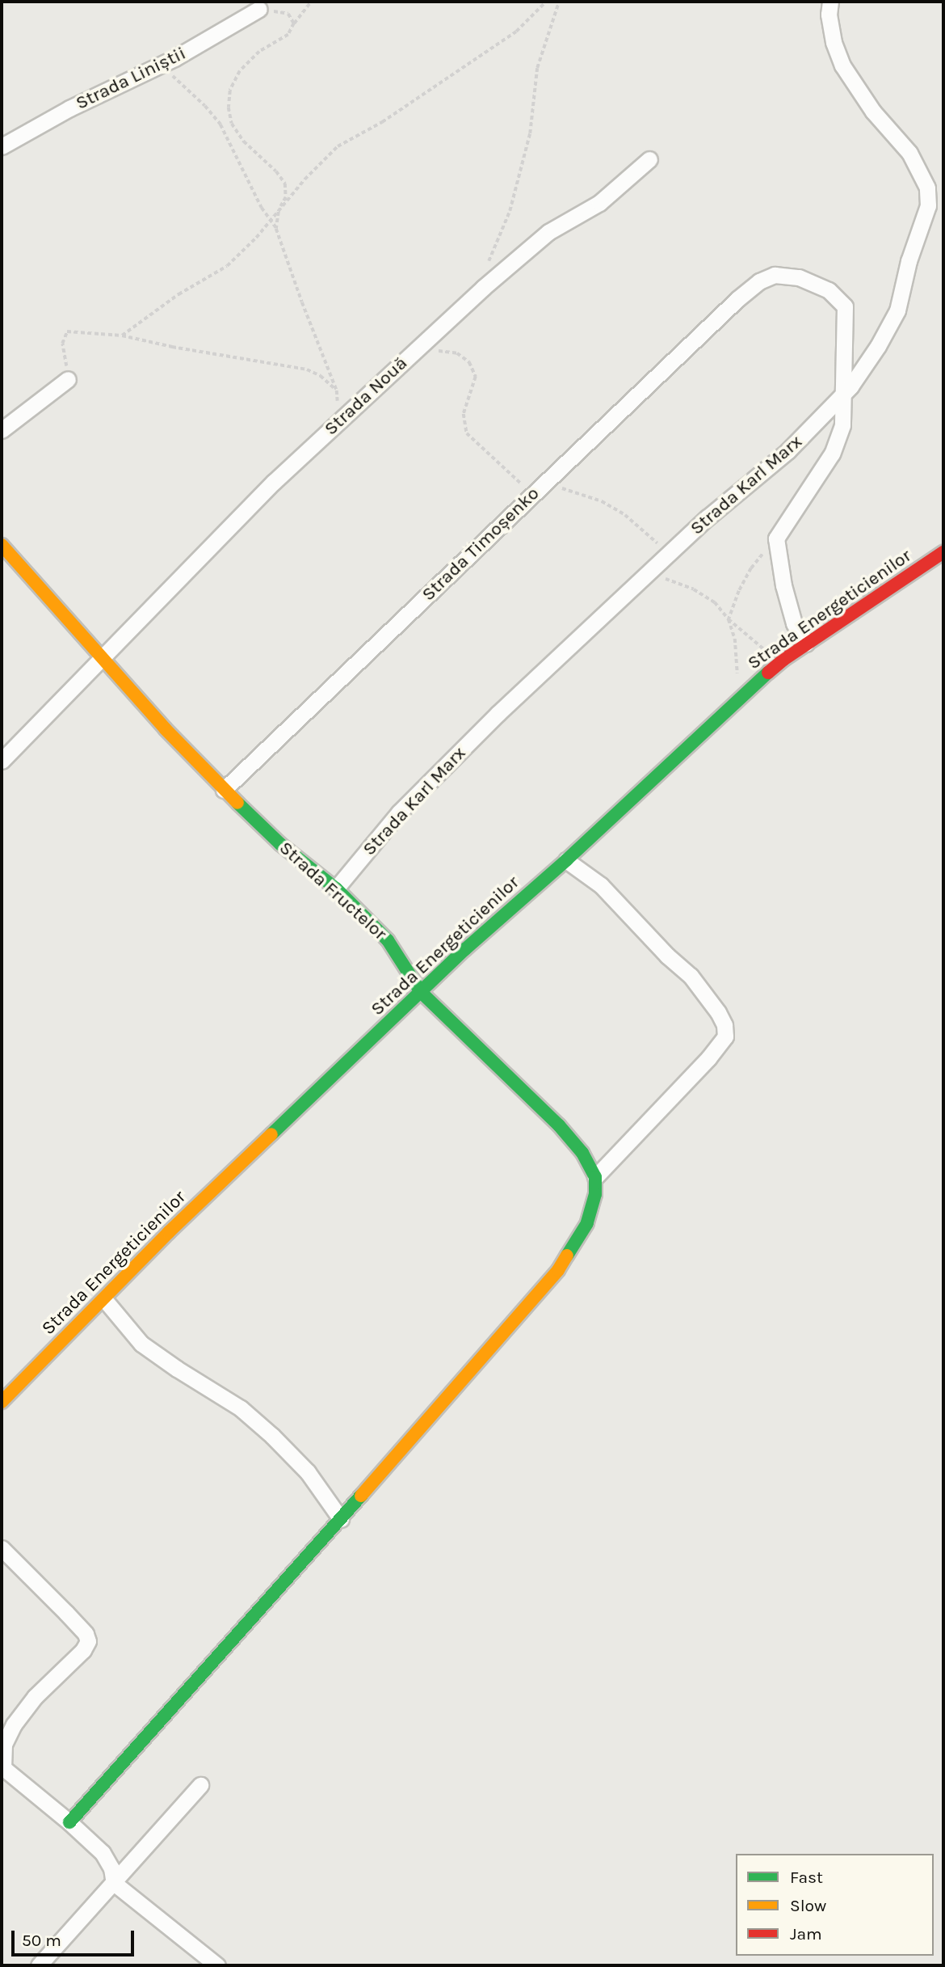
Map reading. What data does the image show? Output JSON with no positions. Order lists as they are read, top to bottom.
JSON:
{
  "streets": {
    "street": [
      "Strada Liniștii",
      "Strada Nouă",
      "Strada Karl Marx",
      "Strada Timoșenko",
      "Strada Energeticienilor",
      "Strada Fructelor"
    ]
  },
  "crossings": [
    ["Strada Nouă", "Strada Fructelor"],
    ["Strada Karl Marx", "Strada Timoșenko"],
    ["Strada Karl Marx", "Strada Fructelor"],
    ["Strada Timoșenko", "Strada Fructelor"],
    ["Strada Energeticienilor", "Strada Fructelor"]
  ],
  "legend": ["Fast", "Slow", "Jam"],
  "scale_bar": "50 m"
}
